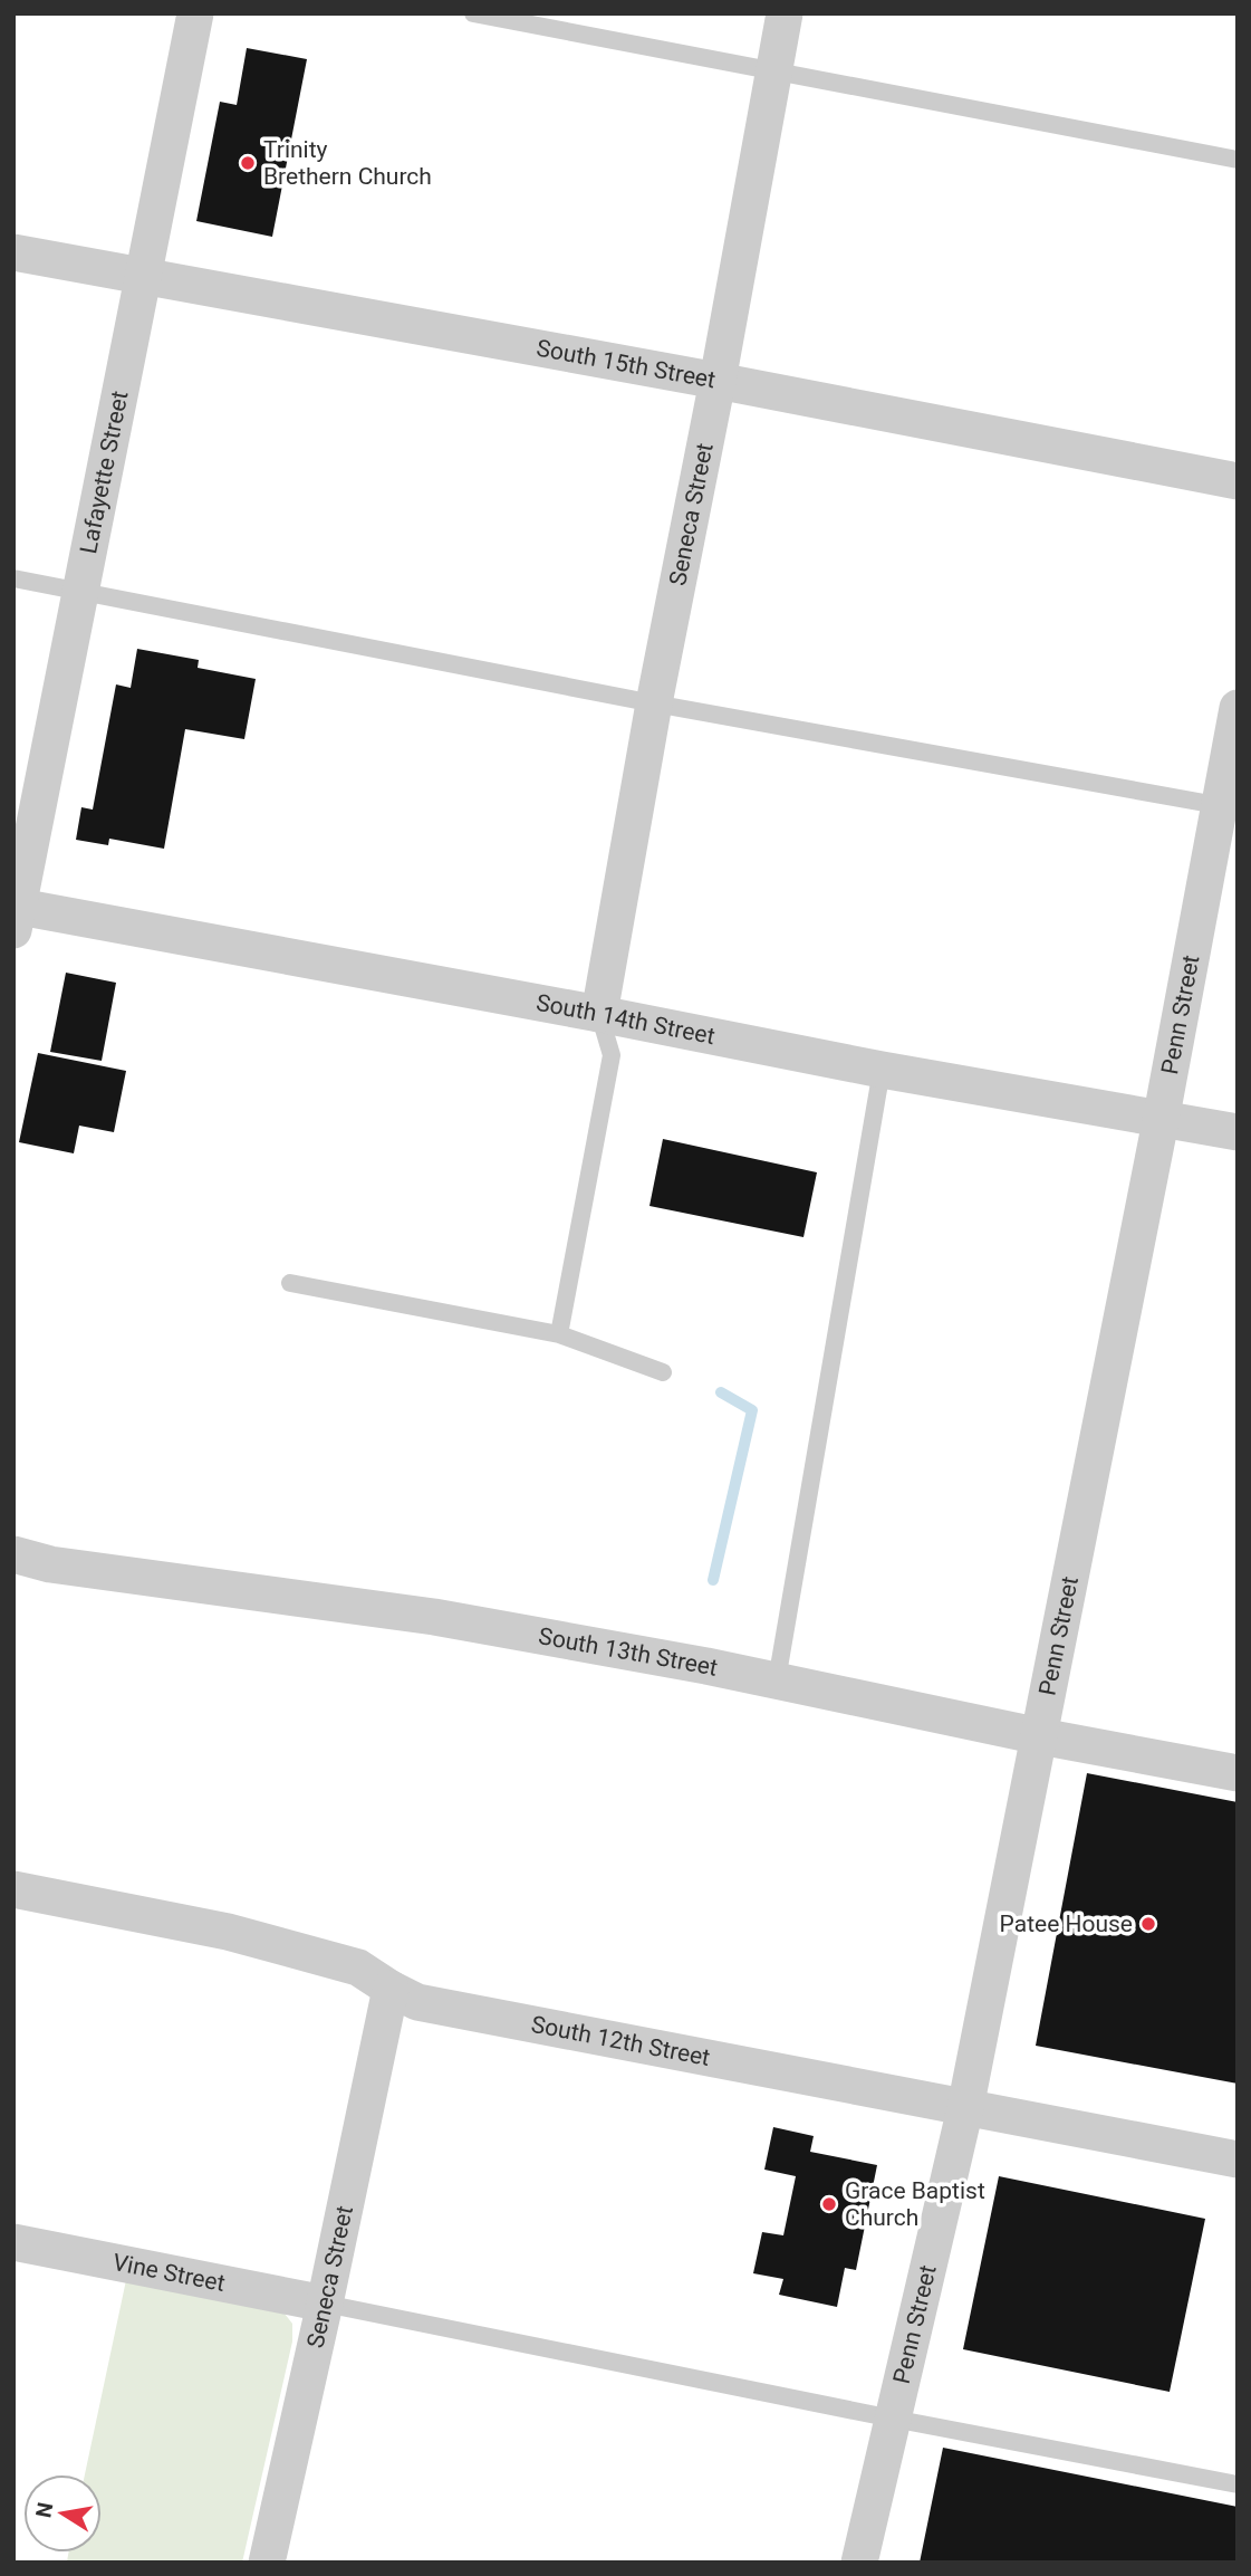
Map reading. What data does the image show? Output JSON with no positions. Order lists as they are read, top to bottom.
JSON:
{
  "streets": {
    "street": [
      "South 15th Street",
      "Lafayette Street",
      "Seneca Street",
      "Penn Street",
      "South 14th Street",
      "South 13th Street",
      "South 12th Street",
      "Vine Street"
    ]
  },
  "crossings": [
    ["South 15th Street", "Lafayette Street"],
    ["South 15th Street", "Seneca Street"],
    ["Lafayette Street", "South 14th Street"],
    ["Seneca Street", "South 14th Street"],
    ["Seneca Street", "South 12th Street"],
    ["Seneca Street", "Vine Street"],
    ["Penn Street", "South 14th Street"],
    ["Penn Street", "South 13th Street"],
    ["Penn Street", "South 12th Street"]
  ],
  "places": ["Trinity Brethern Church", "Patee House", "Grace Baptist Church"],
  "north": "left"
}
